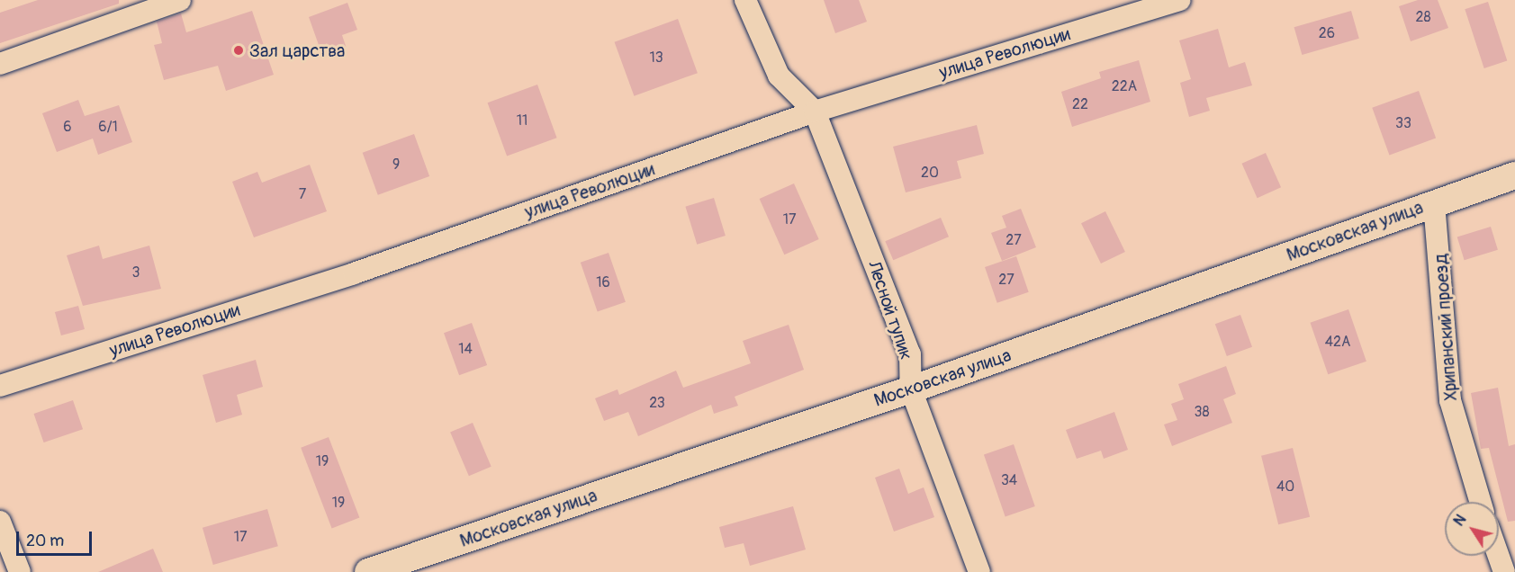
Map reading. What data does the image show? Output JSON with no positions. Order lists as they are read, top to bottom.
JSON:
{
  "streets": {
    "street": [
      "улица Революции",
      "Московская улица",
      "Лесной тупик",
      "Хрипанский проезд"
    ]
  },
  "crossings": [
    ["улица Революции", "Лесной тупик"],
    ["Московская улица", "Лесной тупик"],
    ["Московская улица", "Хрипанский проезд"]
  ],
  "places": ["Зал царства"],
  "house_numbers": [
    "28",
    "26",
    "13",
    "22А",
    "22",
    "11",
    "33",
    "6",
    "6/1",
    "9",
    "20",
    "7",
    "17",
    "27",
    "3",
    "27",
    "16",
    "42А",
    "14",
    "23",
    "38",
    "19",
    "34",
    "40",
    "19",
    "17"
  ],
  "scale_bar": "20 m",
  "north": "top left"
}
